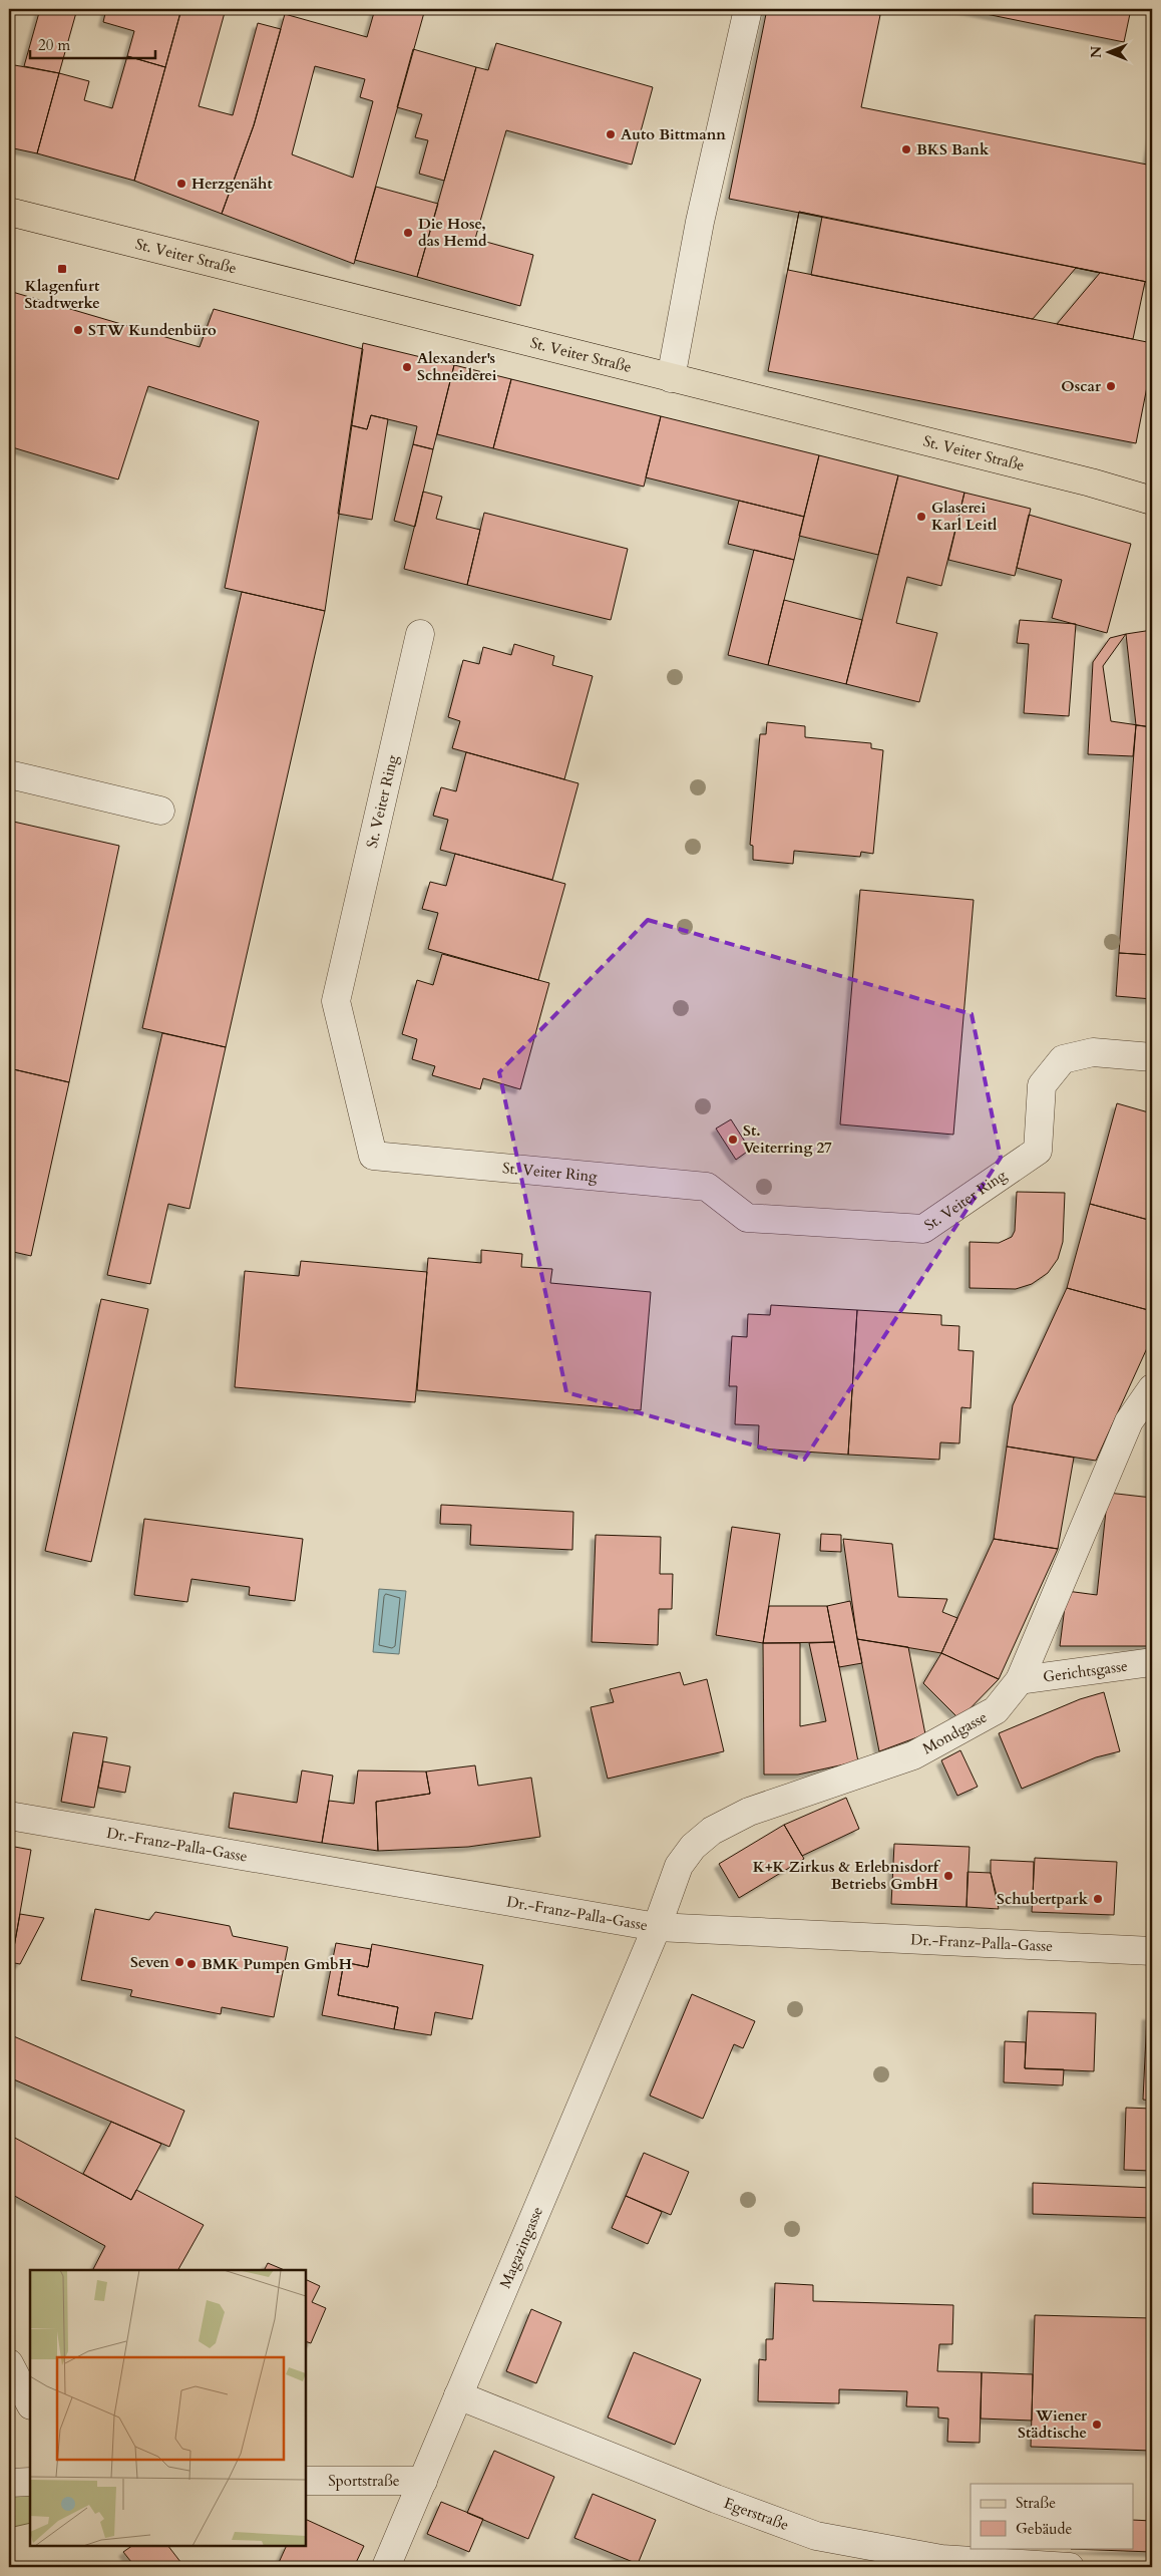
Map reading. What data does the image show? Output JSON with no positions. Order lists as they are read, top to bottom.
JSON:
{
  "streets": {
    "main road": ["St. Veiter Straße"],
    "street": [
      "St. Veiter Ring",
      "Gerichtsgasse",
      "Mondgasse",
      "Dr.-Franz-Palla-Gasse",
      "Magazingasse",
      "Sportstraße",
      "Egerstraße"
    ]
  },
  "crossings": [
    ["Gerichtsgasse", "Mondgasse"],
    ["Mondgasse", "Dr.-Franz-Palla-Gasse"],
    ["Mondgasse", "Magazingasse"],
    ["Dr.-Franz-Palla-Gasse", "Magazingasse"],
    ["Magazingasse", "Sportstraße"],
    ["Magazingasse", "Egerstraße"]
  ],
  "places": {
    "other": [
      "Auto Bittmann",
      "BKS Bank",
      "Herzgenäht",
      "Die Hose, das Hemd",
      "STW Kundenbüro",
      "Alexander's Schneiderei",
      "Oscar",
      "Glaserei Karl Leitl",
      "St. Veiterring 27",
      "K+K Zirkus & Erlebnisdorf Betriebs GmbH",
      "Schubertpark",
      "Seven",
      "BMK Pumpen GmbH",
      "Wiener Städtische"
    ],
    "transit": ["Klagenfurt Stadtwerke"]
  },
  "legend": ["Straße", "Gebäude"],
  "scale_bar": "20 m",
  "north": "left"
}
